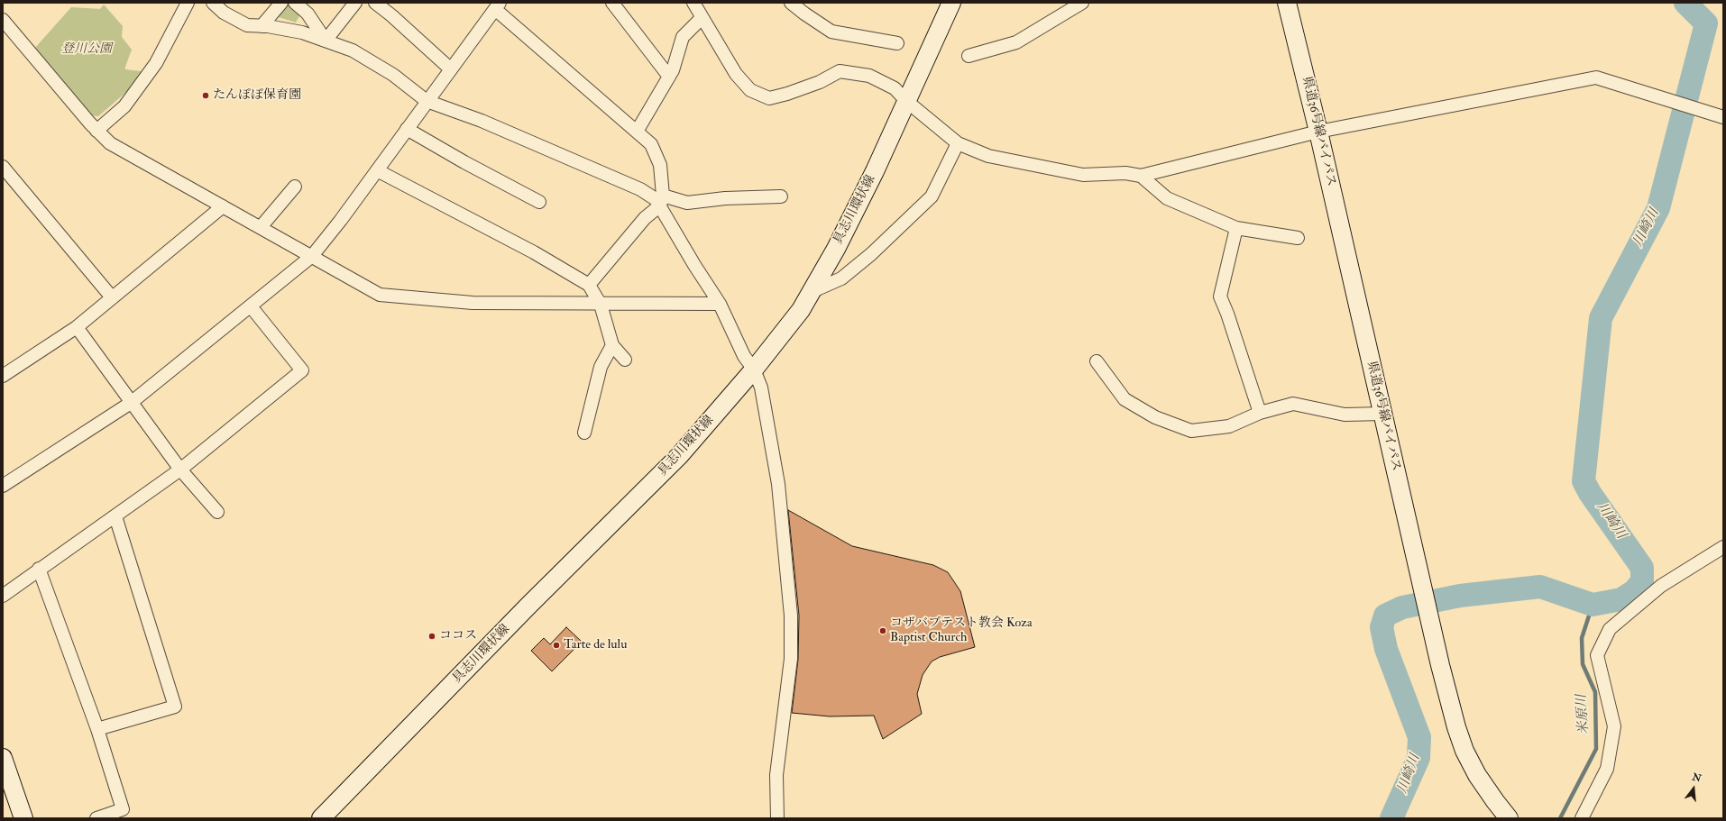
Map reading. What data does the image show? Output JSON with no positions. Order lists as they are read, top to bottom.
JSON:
{
  "streets": {
    "main road": ["県道36号線バイパス", "具志川環状線"]
  },
  "water": ["川崎川", "米原川"],
  "parks": ["登川公園"],
  "places": [
    "たんぽぽ保育園",
    "コザバプテスト教会 Koza Baptist Church",
    "ココス",
    "Tarte de lulu"
  ],
  "north": "top"
}
